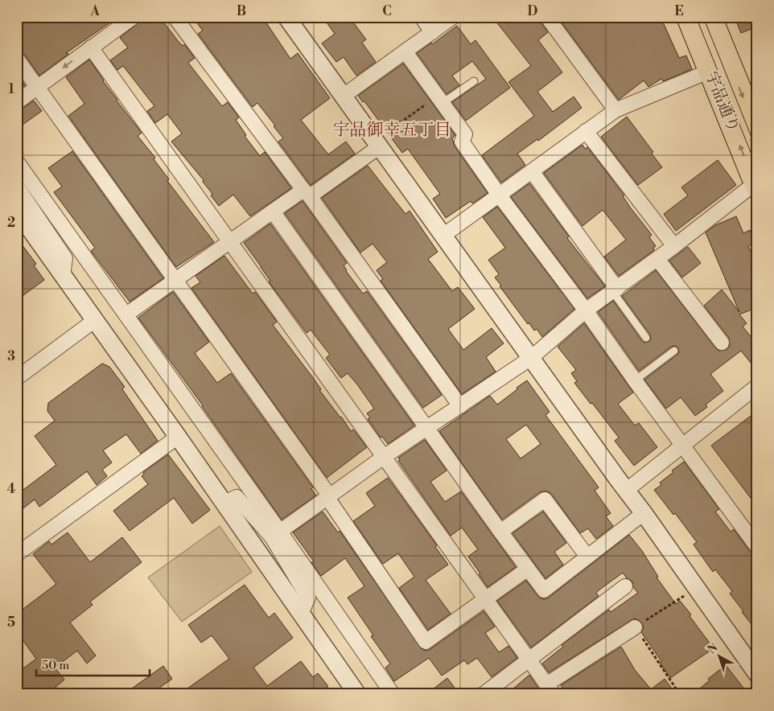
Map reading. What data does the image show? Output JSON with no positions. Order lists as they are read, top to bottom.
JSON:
{
  "streets": {
    "highway": ["宇品通り"]
  },
  "districts": ["宇品御幸五丁目"],
  "scale_bar": "50 m",
  "north": "top left",
  "grid": {
    "columns": [
      "A",
      "B",
      "C",
      "D",
      "E"
    ],
    "rows": [
      "1",
      "2",
      "3",
      "4",
      "5"
    ]
  }
}
